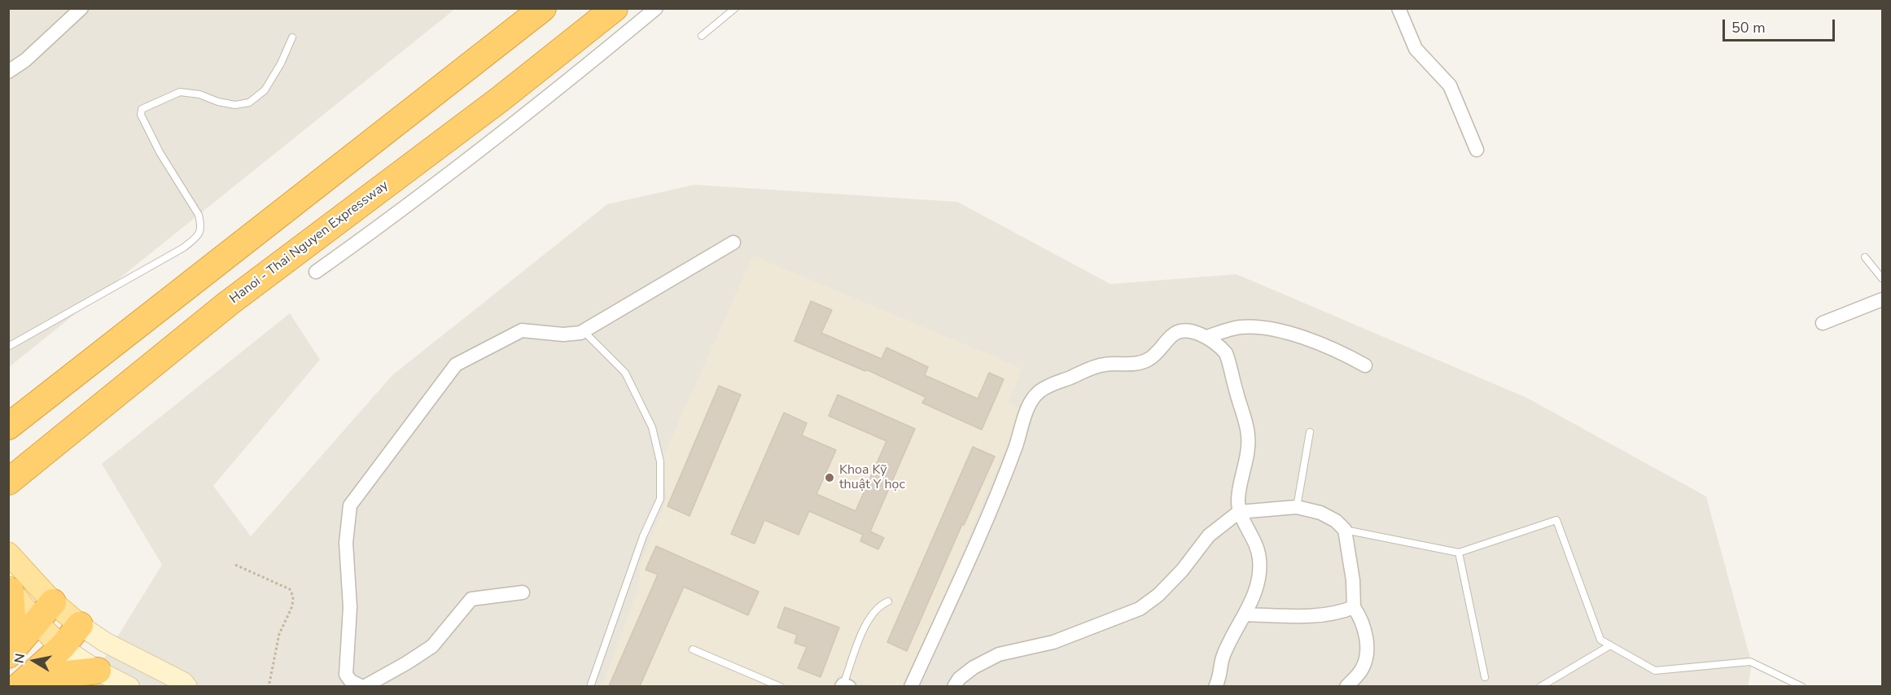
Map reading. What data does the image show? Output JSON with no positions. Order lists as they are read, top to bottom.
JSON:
{
  "streets": {
    "highway": ["Hanoi - Thai Nguyen Expressway"]
  },
  "places": ["Khoa Kỹ thuật Y học"],
  "scale_bar": "50 m",
  "north": "left"
}
